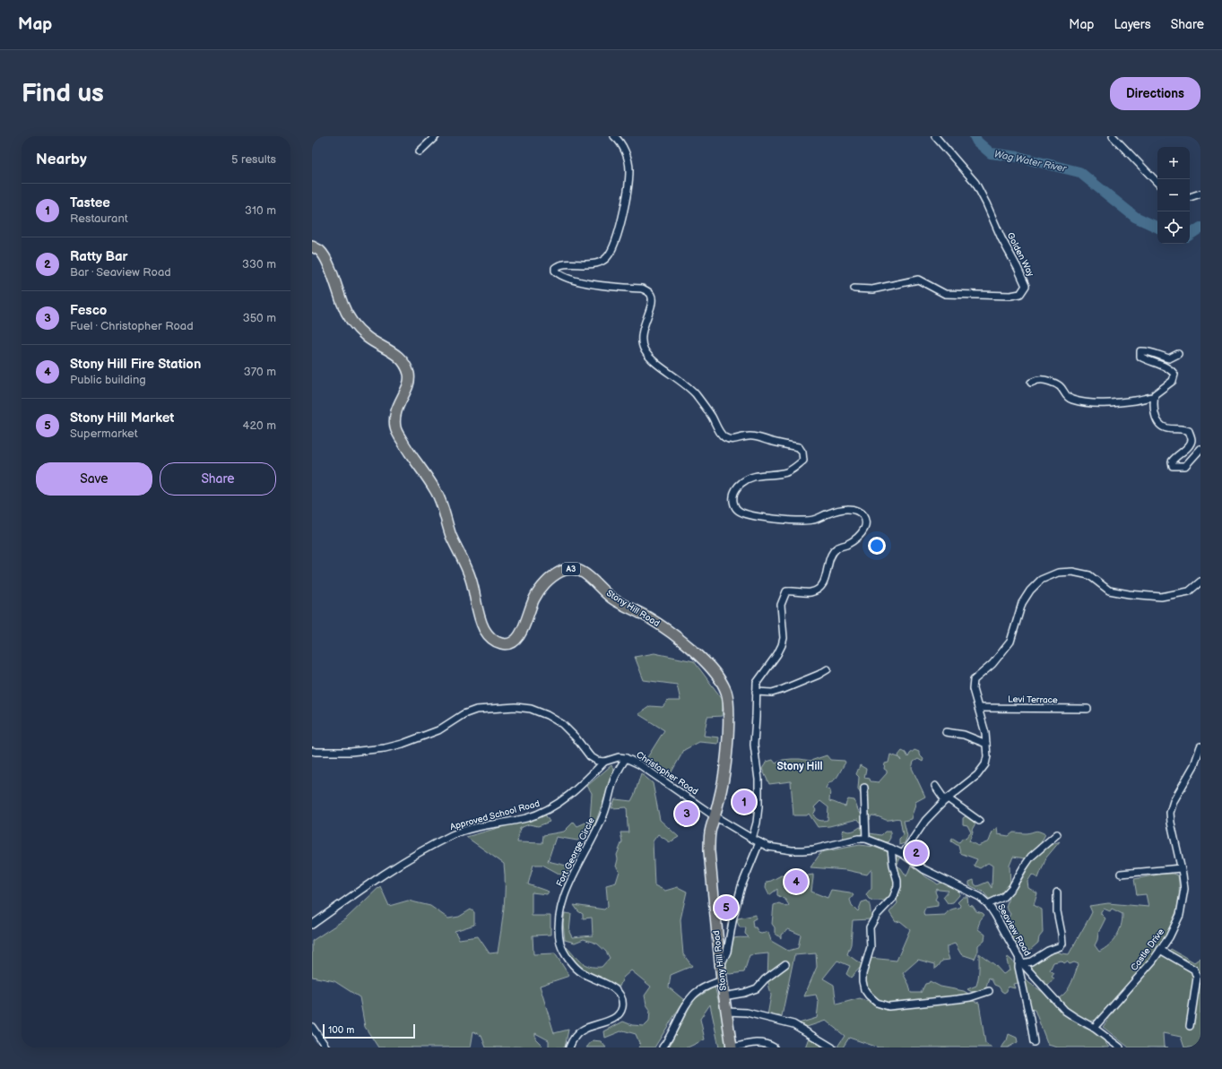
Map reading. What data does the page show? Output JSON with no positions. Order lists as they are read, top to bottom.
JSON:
{
  "streets": {
    "main road": ["A3", "Stony Hill Road"],
    "street": [
      "Golden Way",
      "Levi Terrace",
      "Christopher Road",
      "Approved School Road",
      "Fort George Circle",
      "Seaview Road",
      "Castle Drive"
    ]
  },
  "crossings": [
    ["Stony Hill Road", "Christopher Road"],
    ["Stony Hill Road", "Seaview Road"],
    ["Christopher Road", "Approved School Road"],
    ["Christopher Road", "Fort George Circle"],
    ["Christopher Road", "Seaview Road"],
    ["Seaview Road", "Castle Drive"]
  ],
  "districts": ["Stony Hill"],
  "water": ["Wag Water River"],
  "scale_bar": "100 m",
  "page": {
    "header": "Map",
    "nav": ["Map", "Layers", "Share"],
    "buttons": [
      "Directions",
      ["Save", "Share"]
    ],
    "title": "Find us",
    "heading": ["Nearby", "5 results"],
    "map_buttons": ["+", "−"],
    "list": [
      {
        "mark": "1",
        "name": "Tastee",
        "note": "Restaurant",
        "value": "310 m"
      },
      {
        "mark": "2",
        "name": "Ratty Bar",
        "note": "Bar · Seaview Road",
        "value": "330 m"
      },
      {
        "mark": "3",
        "name": "Fesco",
        "note": "Fuel · Christopher Road",
        "value": "350 m"
      },
      {
        "mark": "4",
        "name": "Stony Hill Fire Station",
        "note": "Public building",
        "value": "370 m"
      },
      {
        "mark": "5",
        "name": "Stony Hill Market",
        "note": "Supermarket",
        "value": "420 m"
      }
    ],
    "pins": [
      "1",
      "3",
      "2",
      "4",
      "5"
    ],
    "scale": "100 m"
  }
}
